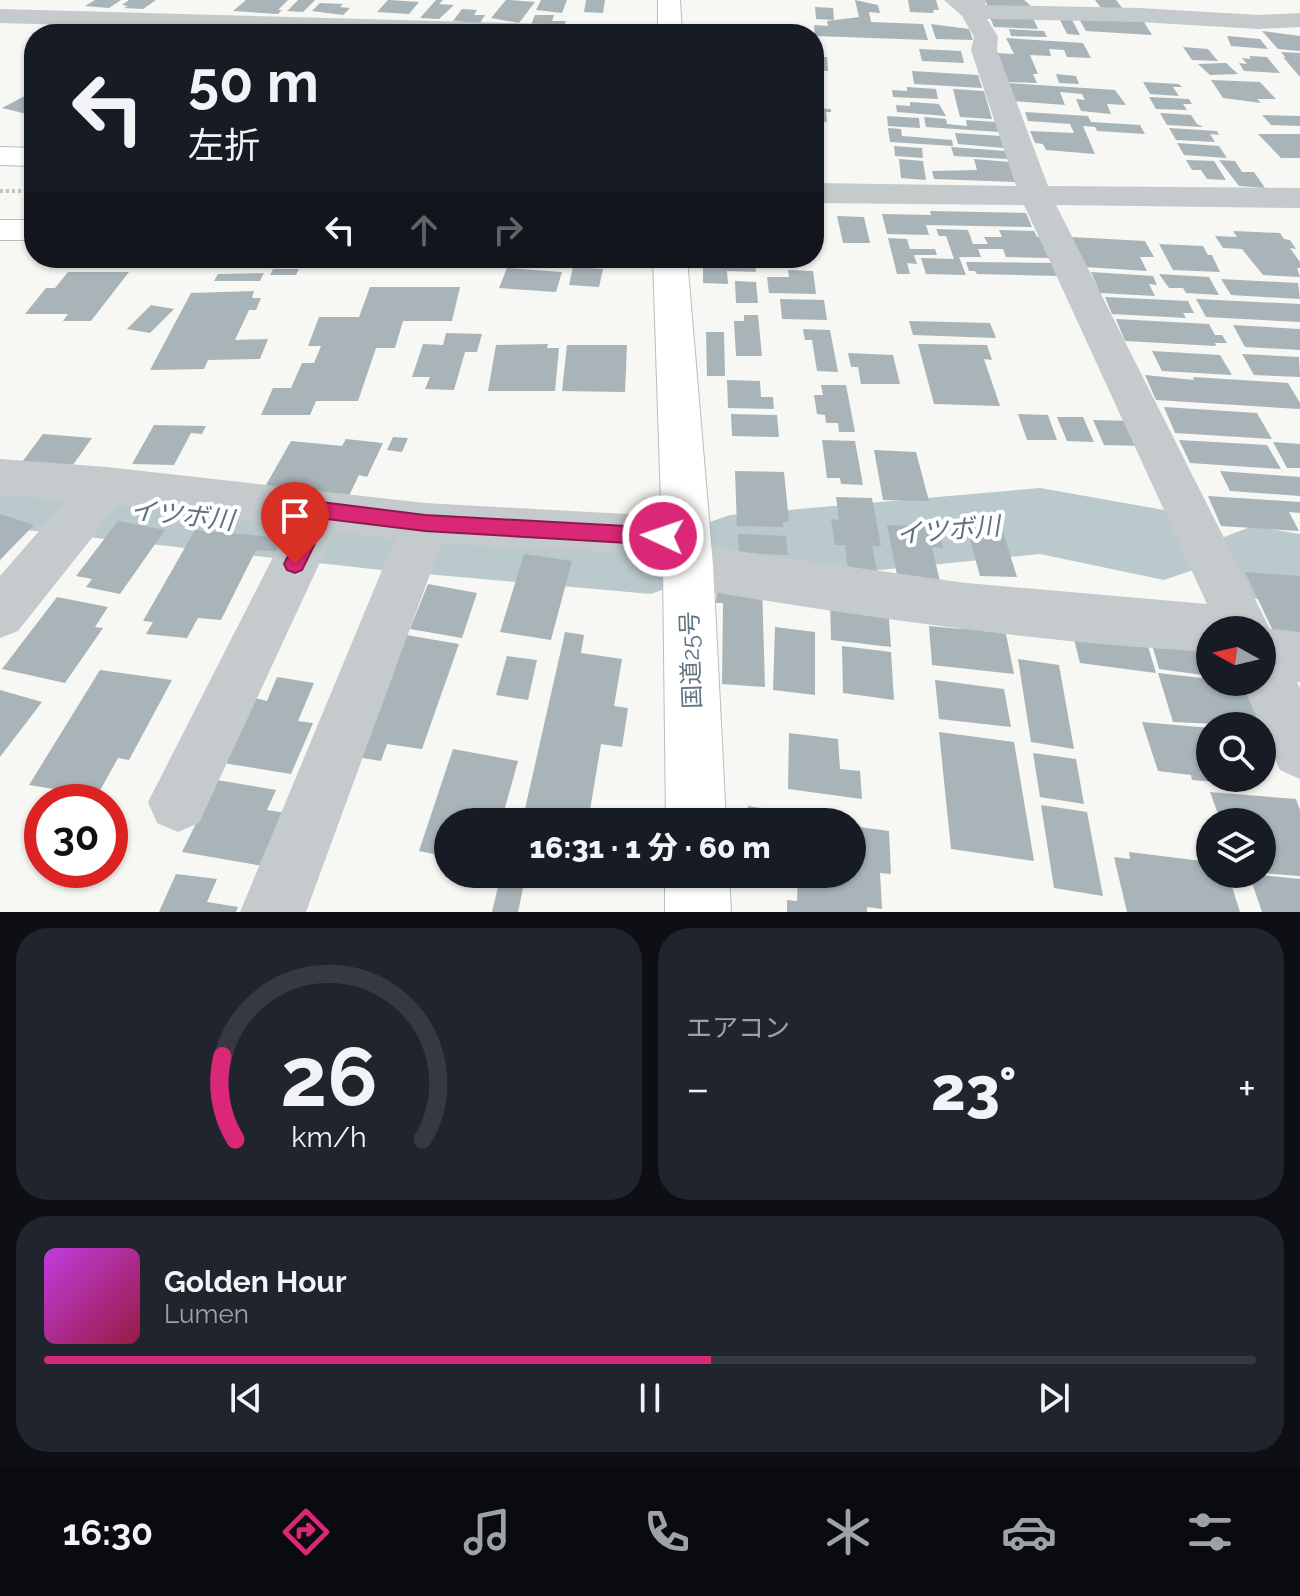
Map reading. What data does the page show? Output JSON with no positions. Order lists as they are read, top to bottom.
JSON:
{
  "streets": {
    "main road": ["国道25号"]
  },
  "water": ["イツボ川"],
  "north": "left",
  "page": {
    "turn": ["50 m", "左折"],
    "limit": "30",
    "trip": "16:31 · 1 分 · 60 m",
    "tile": "エアコン",
    "heat": ["−", "23°", "+"],
    "song": ["Golden Hour", "Lumen"],
    "tabs": "16:30",
    "gauge": ["26", "km/h"]
  }
}
